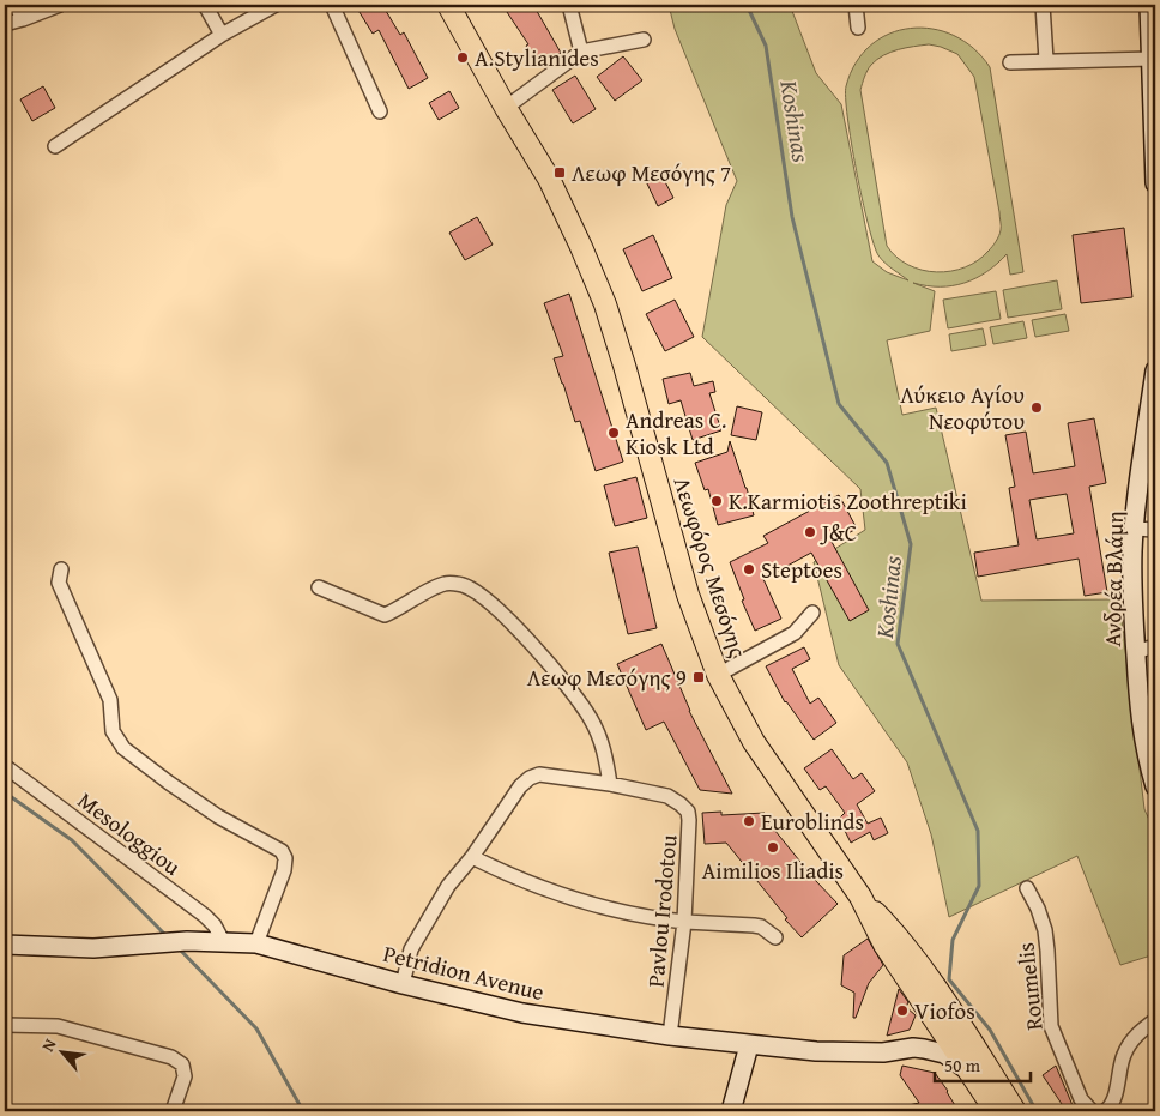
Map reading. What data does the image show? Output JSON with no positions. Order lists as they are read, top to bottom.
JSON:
{
  "streets": {
    "main road": ["Λεωφόρος Μεσόγης"],
    "street": [
      "Ανδρέα Βλάμη",
      "Mesologgiou",
      "Pavlou Irodotou",
      "Petridion Avenue",
      "Roumelis"
    ]
  },
  "crossings": [
    ["Λεωφόρος Μεσόγης", "Petridion Avenue"],
    ["Mesologgiou", "Petridion Avenue"],
    ["Pavlou Irodotou", "Petridion Avenue"]
  ],
  "water": ["Koshinas"],
  "places": {
    "other": [
      "A.Stylianides",
      "Λύκειο Αγίου Νεοφύτου",
      "Andreas C. Kiosk Ltd",
      "K.Karmiotis Zoothreptiki",
      "J&C",
      "Steptoes",
      "Euroblinds",
      "Aimilios Iliadis",
      "Viofos"
    ],
    "transit": ["Λεωφ Μεσόγης 7", "Λεωφ Μεσόγης 9"]
  },
  "scale_bar": "50 m",
  "north": "top left"
}
